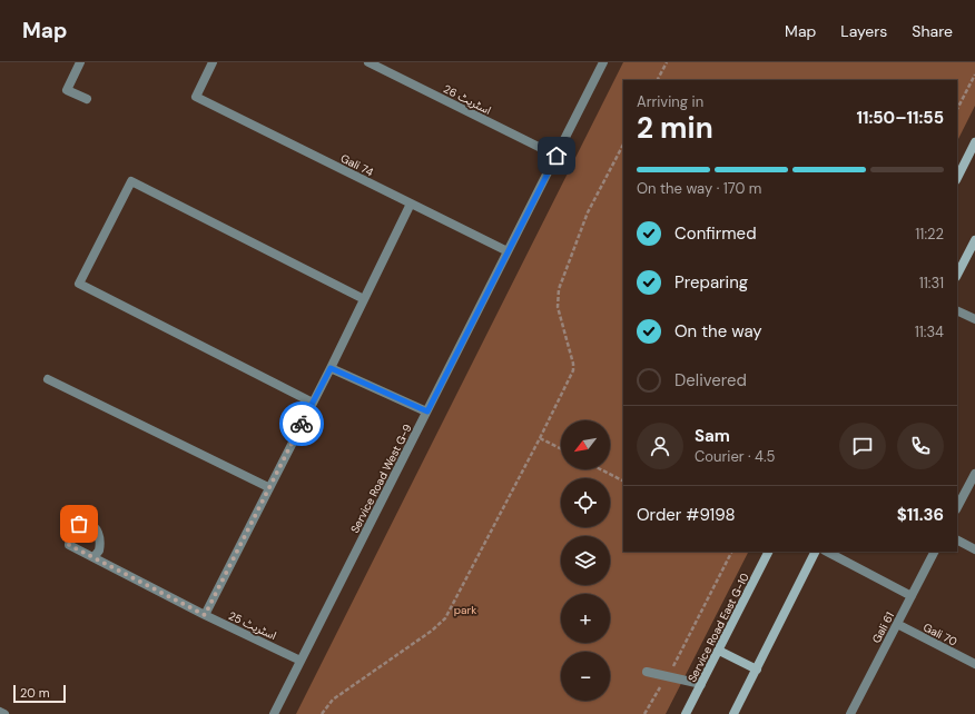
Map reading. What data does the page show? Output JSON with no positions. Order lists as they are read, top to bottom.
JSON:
{
  "streets": {
    "main road": ["Service Road East G-10"],
    "street": [
      "اسٹریٹ 26",
      "Gali 74",
      "Service Road West G-9",
      "اسٹریٹ 25",
      "Gali 61",
      "Gali 70"
    ]
  },
  "crossings": [
    ["اسٹریٹ 26", "Service Road West G-9"],
    ["Gali 74", "Service Road West G-9"],
    ["Service Road West G-9", "اسٹریٹ 25"],
    ["Gali 61", "Gali 70"]
  ],
  "parks": ["park"],
  "scale_bar": "20 m",
  "north": "bottom left",
  "page": {
    "header": "Map",
    "nav": ["Map", "Layers", "Share"],
    "heading": ["2 min", "Arriving in", "11:50–11:55"],
    "panel": [
      "Sam",
      "Courier · 4.5",
      "Order #9198",
      "$11.36"
    ],
    "bar": "On the way · 170 m",
    "list": [
      ["Confirmed", "11:22"],
      ["Preparing", "11:31"],
      ["On the way", "11:34"],
      "Delivered"
    ],
    "map_buttons": ["+", "−"],
    "scale": "20 m"
  }
}
